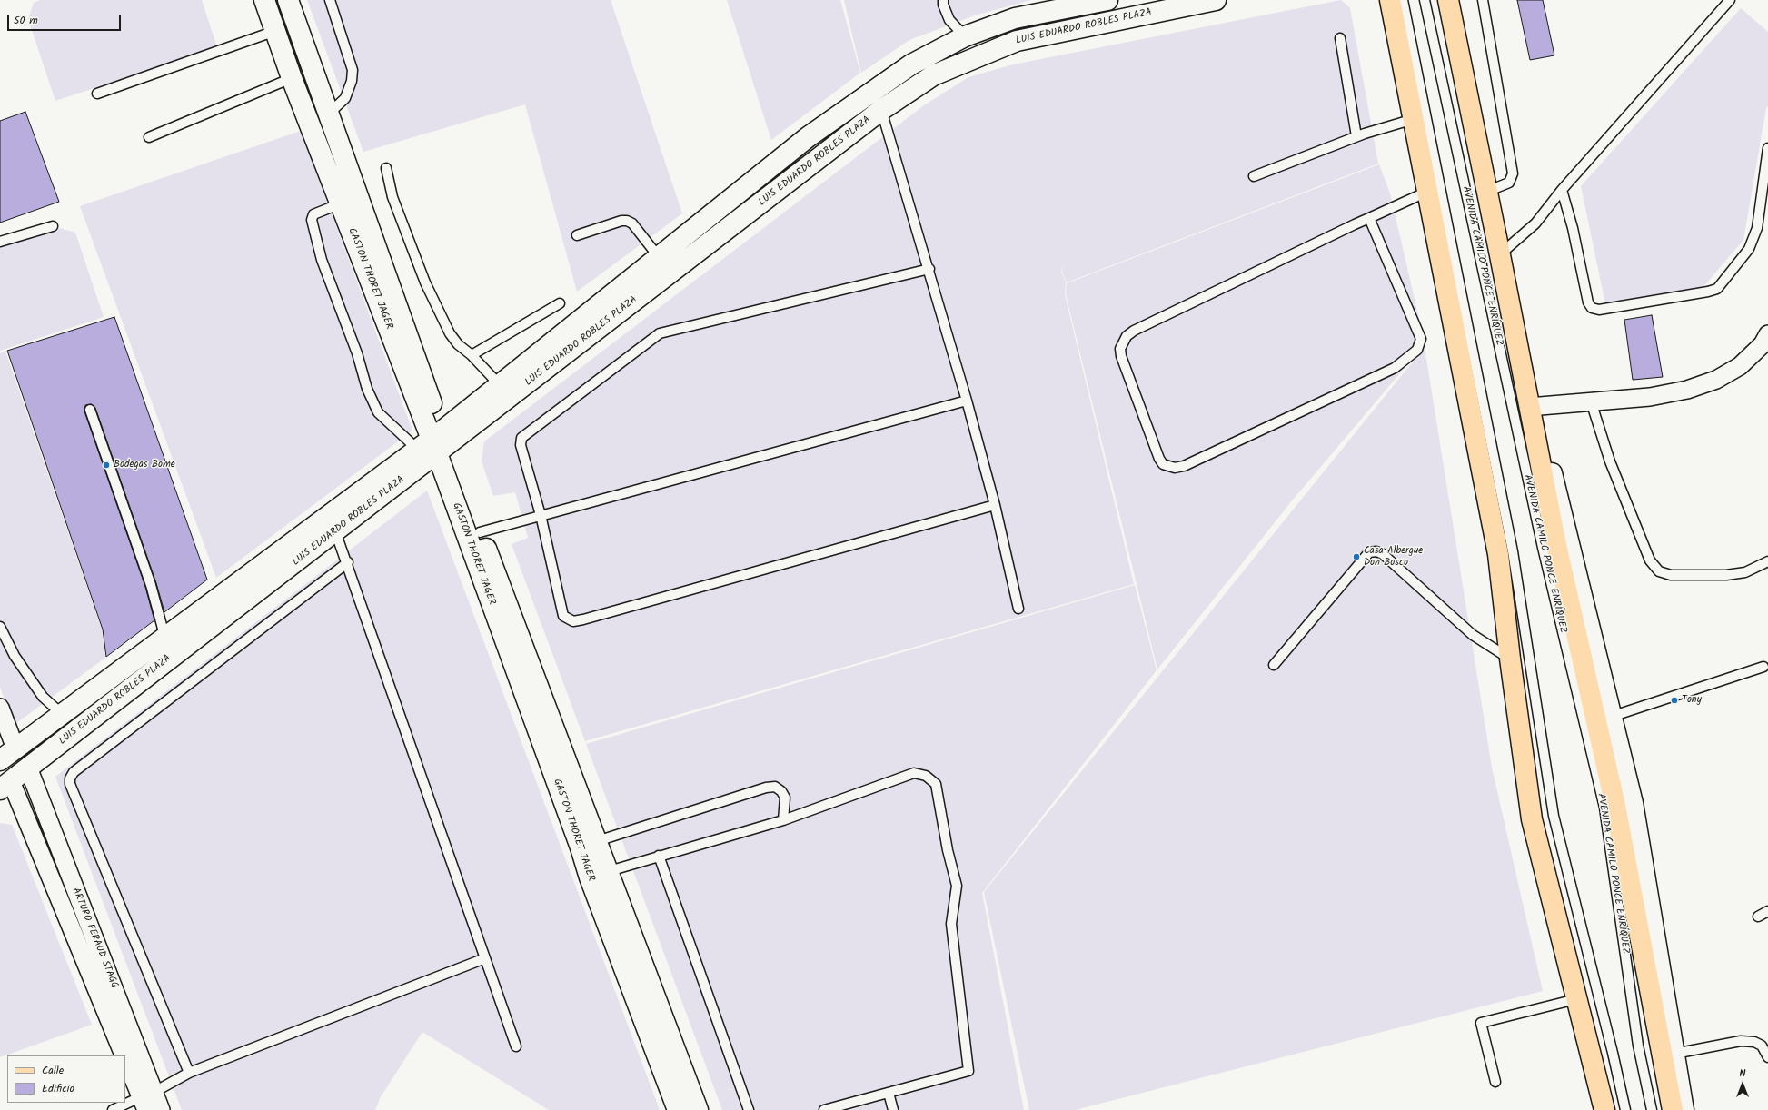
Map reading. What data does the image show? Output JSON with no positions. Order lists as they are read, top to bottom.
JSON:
{
  "streets": {
    "main road": ["AVENIDA CAMILO PONCE ENRÍQUEZ"],
    "street": ["LUIS EDUARDO ROBLES PLAZA", "GASTON THORET JAGER", "ARTURO FERAUD STAGG"]
  },
  "crossings": [
    ["LUIS EDUARDO ROBLES PLAZA", "GASTON THORET JAGER"],
    ["LUIS EDUARDO ROBLES PLAZA", "ARTURO FERAUD STAGG"]
  ],
  "places": ["Bodegas Bome", "Casa Albergue Don Bosco", "Tony"],
  "legend": ["Calle", "Edificio"],
  "scale_bar": "50 m",
  "north": "top"
}
